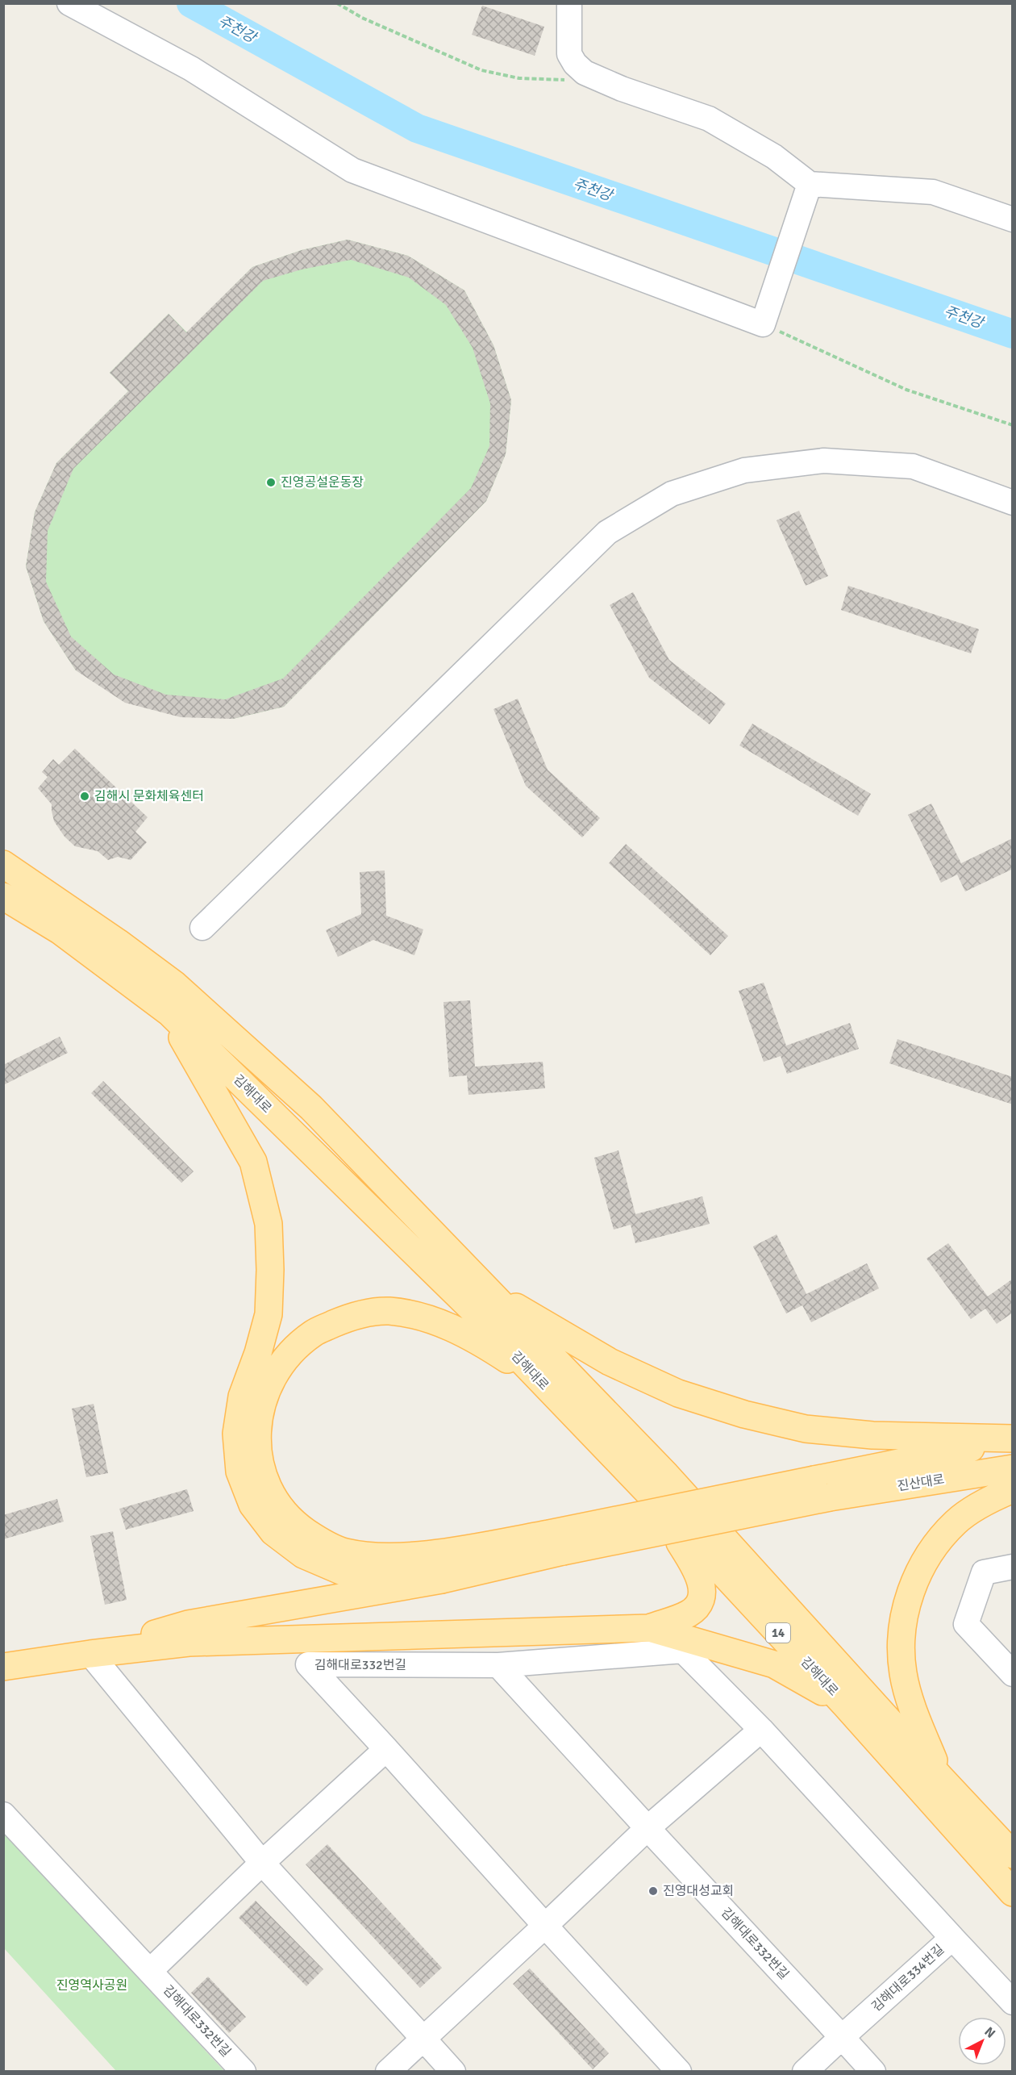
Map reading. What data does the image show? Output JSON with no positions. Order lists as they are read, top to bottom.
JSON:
{
  "streets": {
    "main road": ["김해대로", "진산대로", "14"],
    "street": ["김해대로332번길", "김해대로334번길"]
  },
  "crossings": [
    ["김해대로332번길", "김해대로334번길"]
  ],
  "water": ["주천강"],
  "parks": ["진영역사공원"],
  "places": ["진영공설운동장", "김해시 문화체육센터", "진영대성교회"],
  "north": "top right"
}
